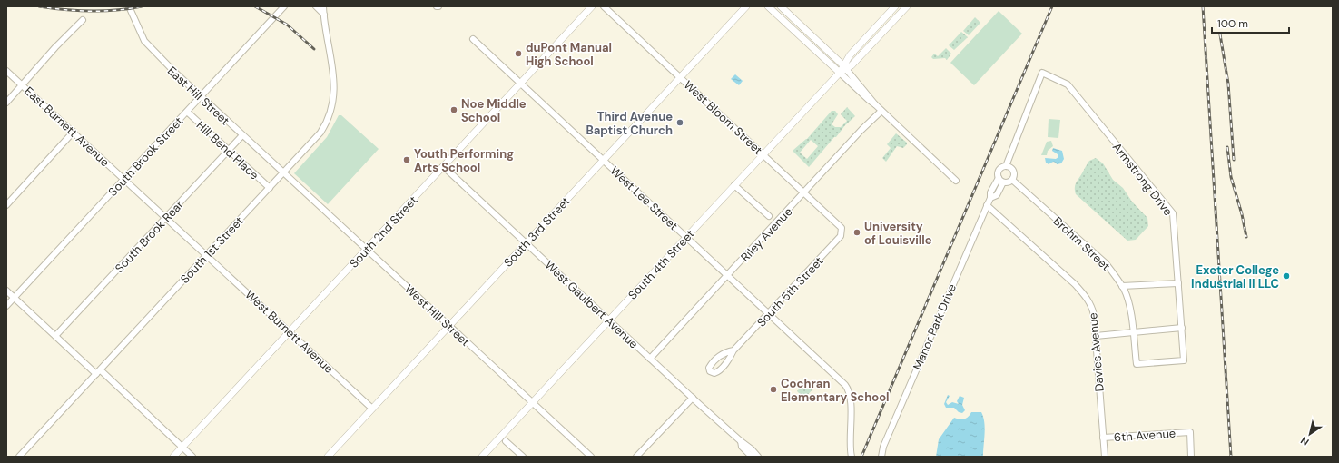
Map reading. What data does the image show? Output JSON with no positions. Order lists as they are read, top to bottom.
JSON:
{
  "streets": {
    "main road": ["South 2nd Street", "South 3rd Street", "South 4th Street"],
    "street": [
      "East Hill Street",
      "West Bloom Street",
      "East Burnett Avenue",
      "Hill Bend Place",
      "South Brook Street",
      "Armstrong Drive",
      "West Lee Street",
      "Riley Avenue",
      "South Brook Rear",
      "Brohm Street",
      "South 1st Street",
      "South 5th Street",
      "West Gaulbert Avenue",
      "West Hill Street",
      "Manor Park Drive",
      "West Burnett Avenue",
      "Davies Avenue",
      "6th Avenue"
    ]
  },
  "crossings": [
    ["East Hill Street", "South Brook Street"],
    ["East Hill Street", "South Brook Rear"],
    ["East Hill Street", "South 1st Street"],
    ["East Hill Street", "West Hill Street"],
    ["West Bloom Street", "South 3rd Street"],
    ["West Bloom Street", "Riley Avenue"],
    ["West Bloom Street", "South 4th Street"],
    ["West Bloom Street", "South 5th Street"],
    ["East Burnett Avenue", "South Brook Street"],
    ["East Burnett Avenue", "South Brook Rear"],
    ["East Burnett Avenue", "South 1st Street"],
    ["East Burnett Avenue", "West Burnett Avenue"],
    ["Hill Bend Place", "South Brook Street"],
    ["Hill Bend Place", "South Brook Rear"],
    ["Hill Bend Place", "South 1st Street"],
    ["Armstrong Drive", "Brohm Street"],
    ["Armstrong Drive", "Manor Park Drive"],
    ["West Lee Street", "South 2nd Street"],
    ["West Lee Street", "South 3rd Street"],
    ["West Lee Street", "Riley Avenue"],
    ["West Lee Street", "South 4th Street"],
    ["West Lee Street", "South 5th Street"],
    ["South 2nd Street", "West Gaulbert Avenue"],
    ["South 2nd Street", "West Hill Street"],
    ["South 2nd Street", "West Burnett Avenue"],
    ["South 3rd Street", "West Gaulbert Avenue"],
    ["South 3rd Street", "West Hill Street"],
    ["South 3rd Street", "West Burnett Avenue"],
    ["Riley Avenue", "West Gaulbert Avenue"],
    ["Brohm Street", "Manor Park Drive"],
    ["South 1st Street", "West Hill Street"],
    ["South 1st Street", "West Burnett Avenue"],
    ["South 4th Street", "West Gaulbert Avenue"],
    ["South 4th Street", "West Hill Street"],
    ["Manor Park Drive", "Davies Avenue"],
    ["Davies Avenue", "6th Avenue"]
  ],
  "places": [
    "duPont Manual High School",
    "Noe Middle School",
    "Third Avenue Baptist Church",
    "Youth Performing Arts School",
    "University of Louisville",
    "Exeter College Industrial II LLC",
    "Cochran Elementary School"
  ],
  "scale_bar": "100 m",
  "north": "bottom left"
}
